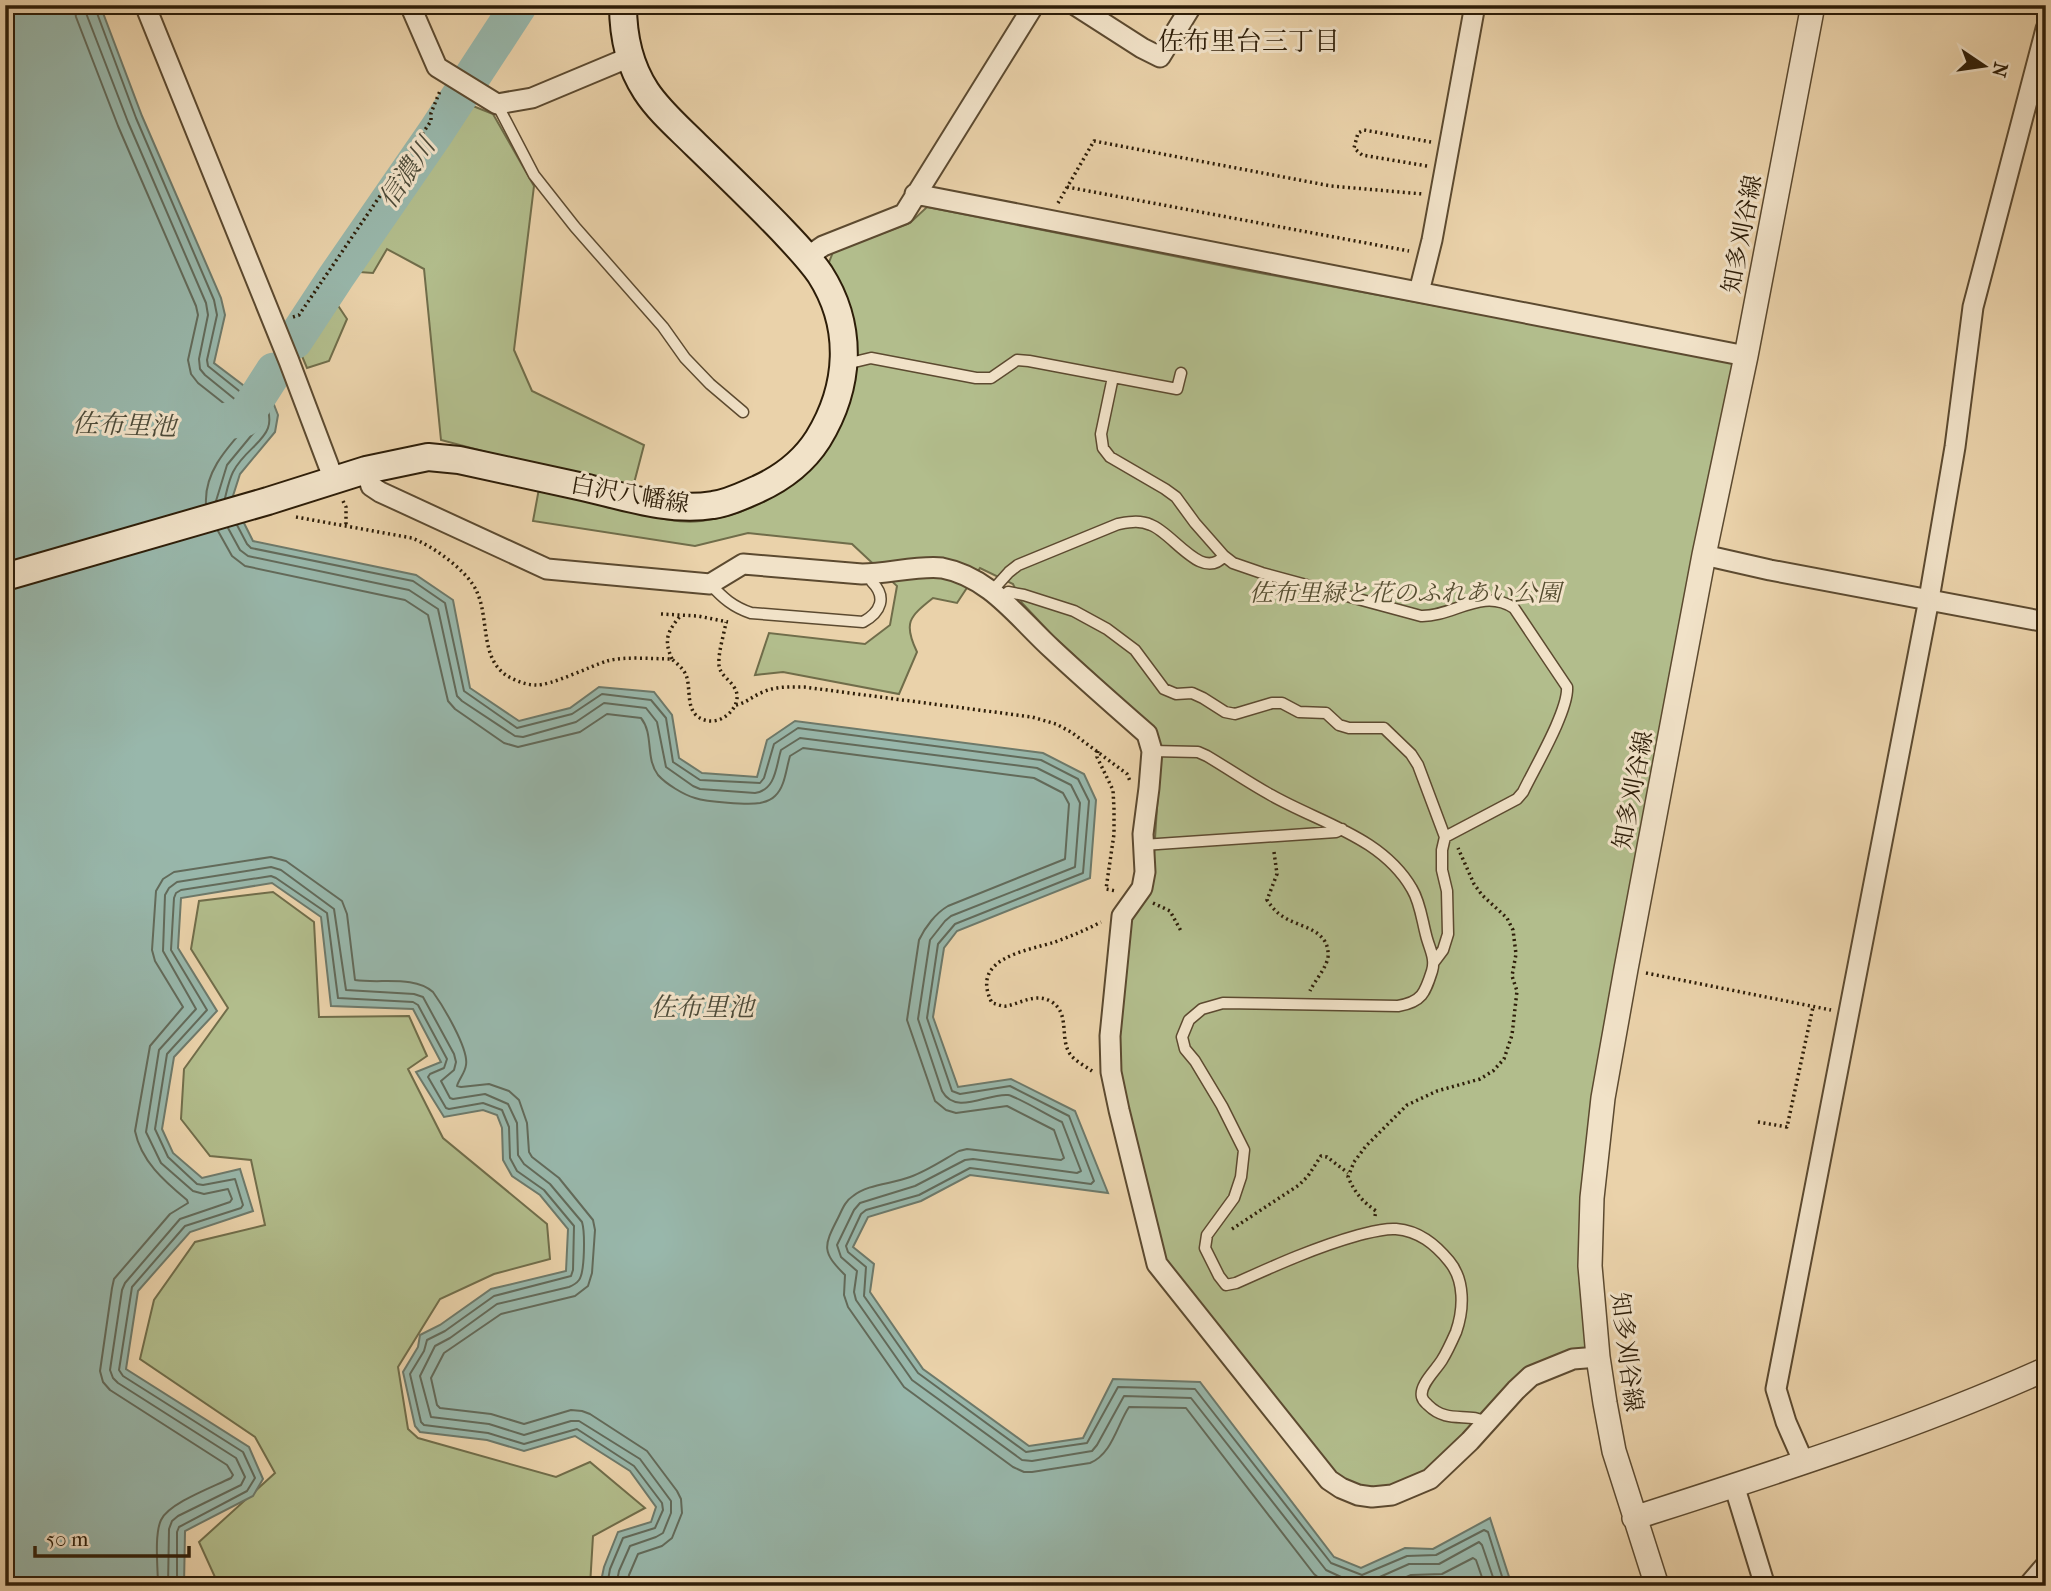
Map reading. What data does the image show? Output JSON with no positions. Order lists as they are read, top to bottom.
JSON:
{
  "streets": {
    "main road": ["白沢八幡線"],
    "street": ["知多刈谷線"]
  },
  "districts": ["佐布里台三丁目"],
  "water": ["信濃川", "佐布里池"],
  "parks": ["佐布里緑と花のふれあい公園"],
  "scale_bar": "50 m",
  "north": "right"
}
